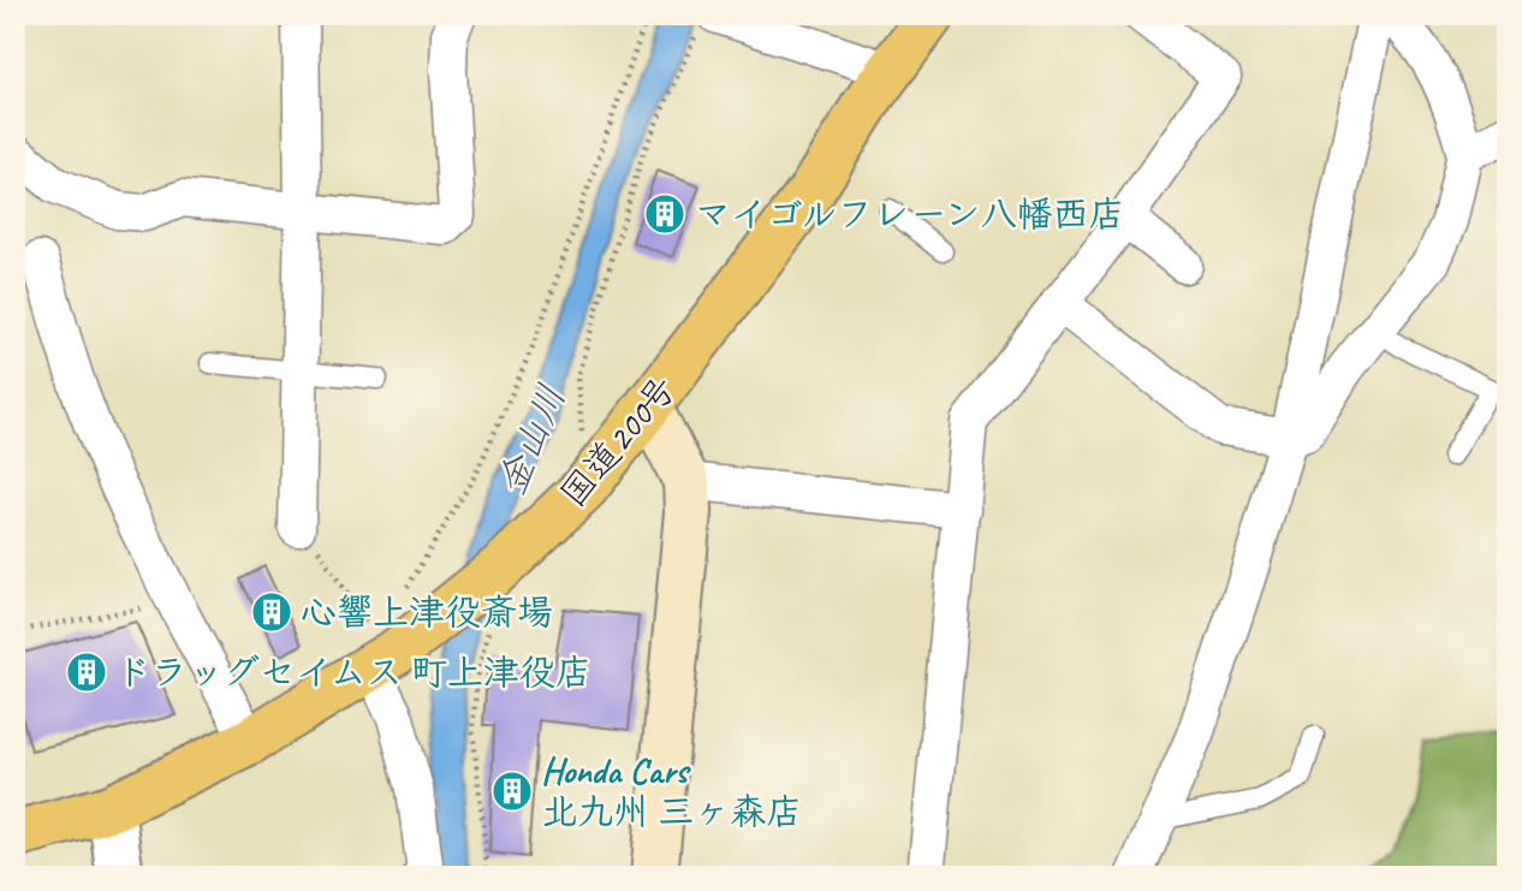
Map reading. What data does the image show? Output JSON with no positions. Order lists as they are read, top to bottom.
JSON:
{
  "streets": {
    "highway": ["国道200号"]
  },
  "water": ["金山川"],
  "places": {
    "building": [
      "マイゴルフレーン八幡西店",
      "心響上津役斎場",
      "ドラッグセイムス 町上津役店",
      "Honda Cars 北九州 三ヶ森店"
    ]
  }
}
